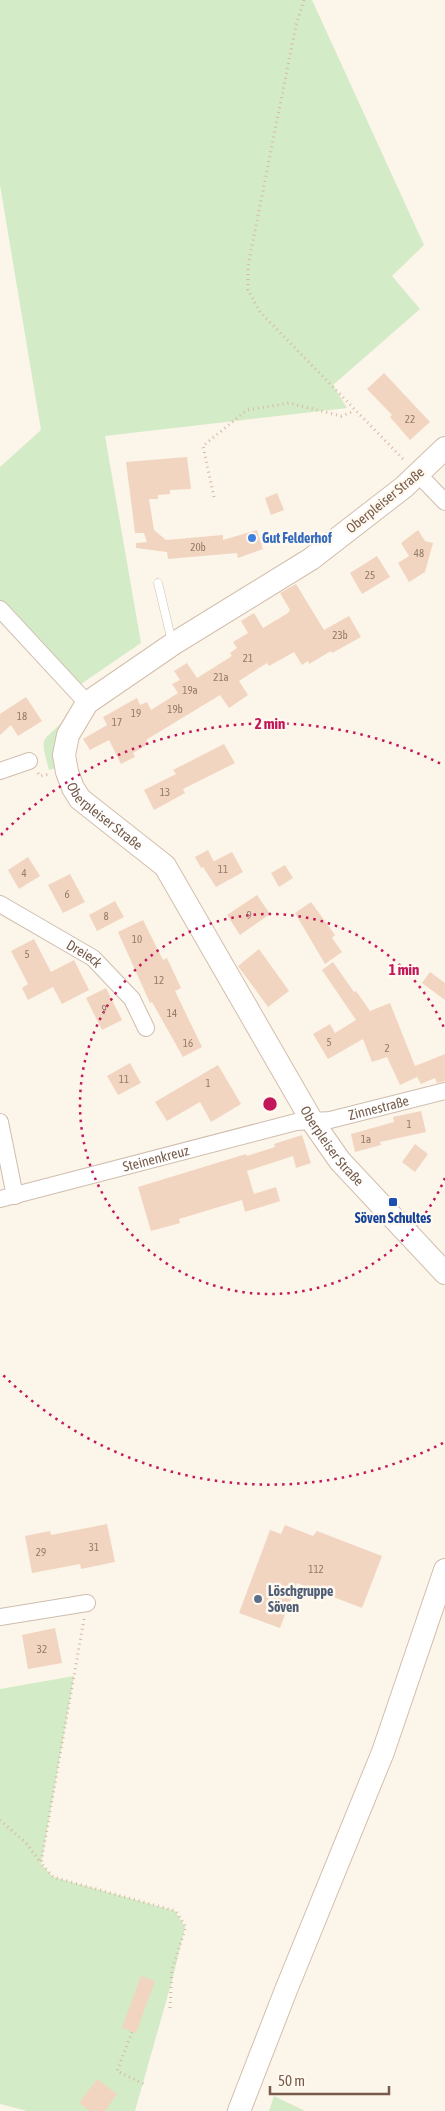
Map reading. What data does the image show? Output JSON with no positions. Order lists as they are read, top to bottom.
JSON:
{
  "streets": {
    "main road": ["Oberpleiser Straße"],
    "street": ["Dreieck", "Zinnestraße", "Steinenkreuz"]
  },
  "crossings": [
    ["Oberpleiser Straße", "Zinnestraße"],
    ["Oberpleiser Straße", "Steinenkreuz"],
    ["Zinnestraße", "Steinenkreuz"]
  ],
  "places": {
    "other": ["Gut Felderhof", "Löschgruppe Söven"],
    "transit": ["Söven Schultes"]
  },
  "house_numbers": [
    "22",
    "20b",
    "48",
    "25",
    "23b",
    "21",
    "21a",
    "19a",
    "19b",
    "19",
    "18",
    "17",
    "13",
    "11",
    "4",
    "6",
    "9",
    "8",
    "10",
    "5",
    "12",
    "9",
    "14",
    "5",
    "16",
    "2",
    "11",
    "1",
    "1",
    "1a",
    "31",
    "29",
    "112",
    "32"
  ],
  "scale_bar": "50 m",
  "rings": ["2 min", "1 min"]
}
